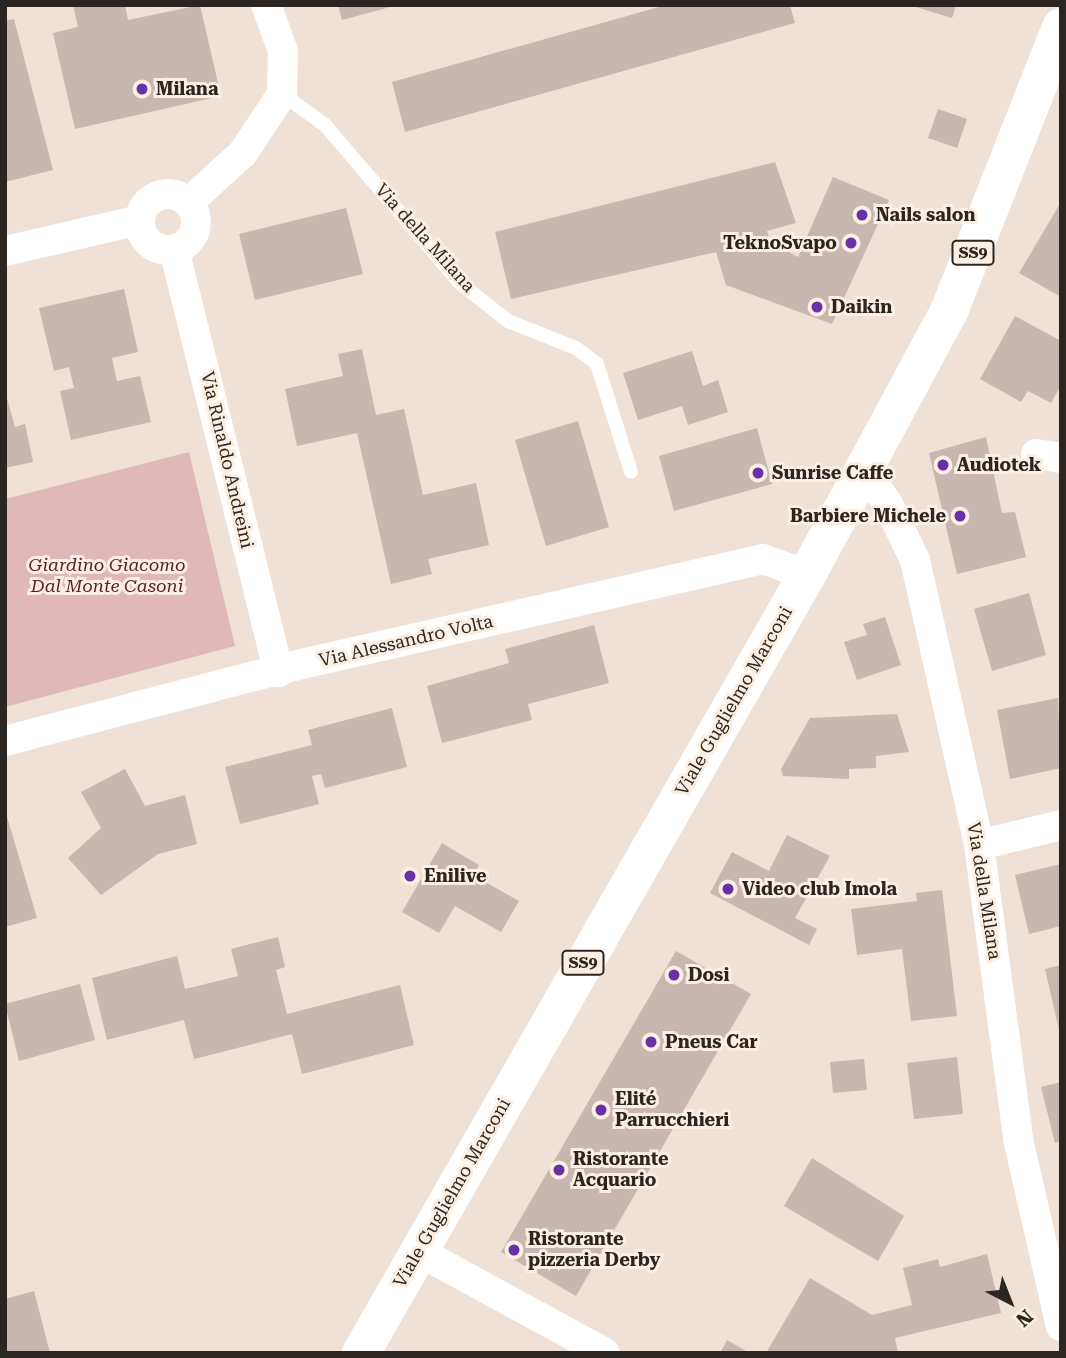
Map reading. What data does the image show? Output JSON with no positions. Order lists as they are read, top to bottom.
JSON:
{
  "streets": {
    "main road": ["SS9", "Viale Guglielmo Marconi"],
    "street": ["Via della Milana", "Via Rinaldo Andreini", "Via Alessandro Volta"]
  },
  "crossings": [
    ["Via della Milana", "Viale Guglielmo Marconi"],
    ["Via Rinaldo Andreini", "Via Alessandro Volta"],
    ["Via Alessandro Volta", "Viale Guglielmo Marconi"]
  ],
  "parks": ["Giardino Giacomo Dal Monte Casoni"],
  "places": [
    "Milana",
    "Nails salon",
    "TeknoSvapo",
    "Daikin",
    "Audiotek",
    "Sunrise Caffe",
    "Barbiere Michele",
    "Enilive",
    "Video club Imola",
    "Dosi",
    "Pneus Car",
    "Elité Parrucchieri",
    "Ristorante Acquario",
    "Ristorante pizzeria Derby"
  ],
  "north": "bottom right"
}
